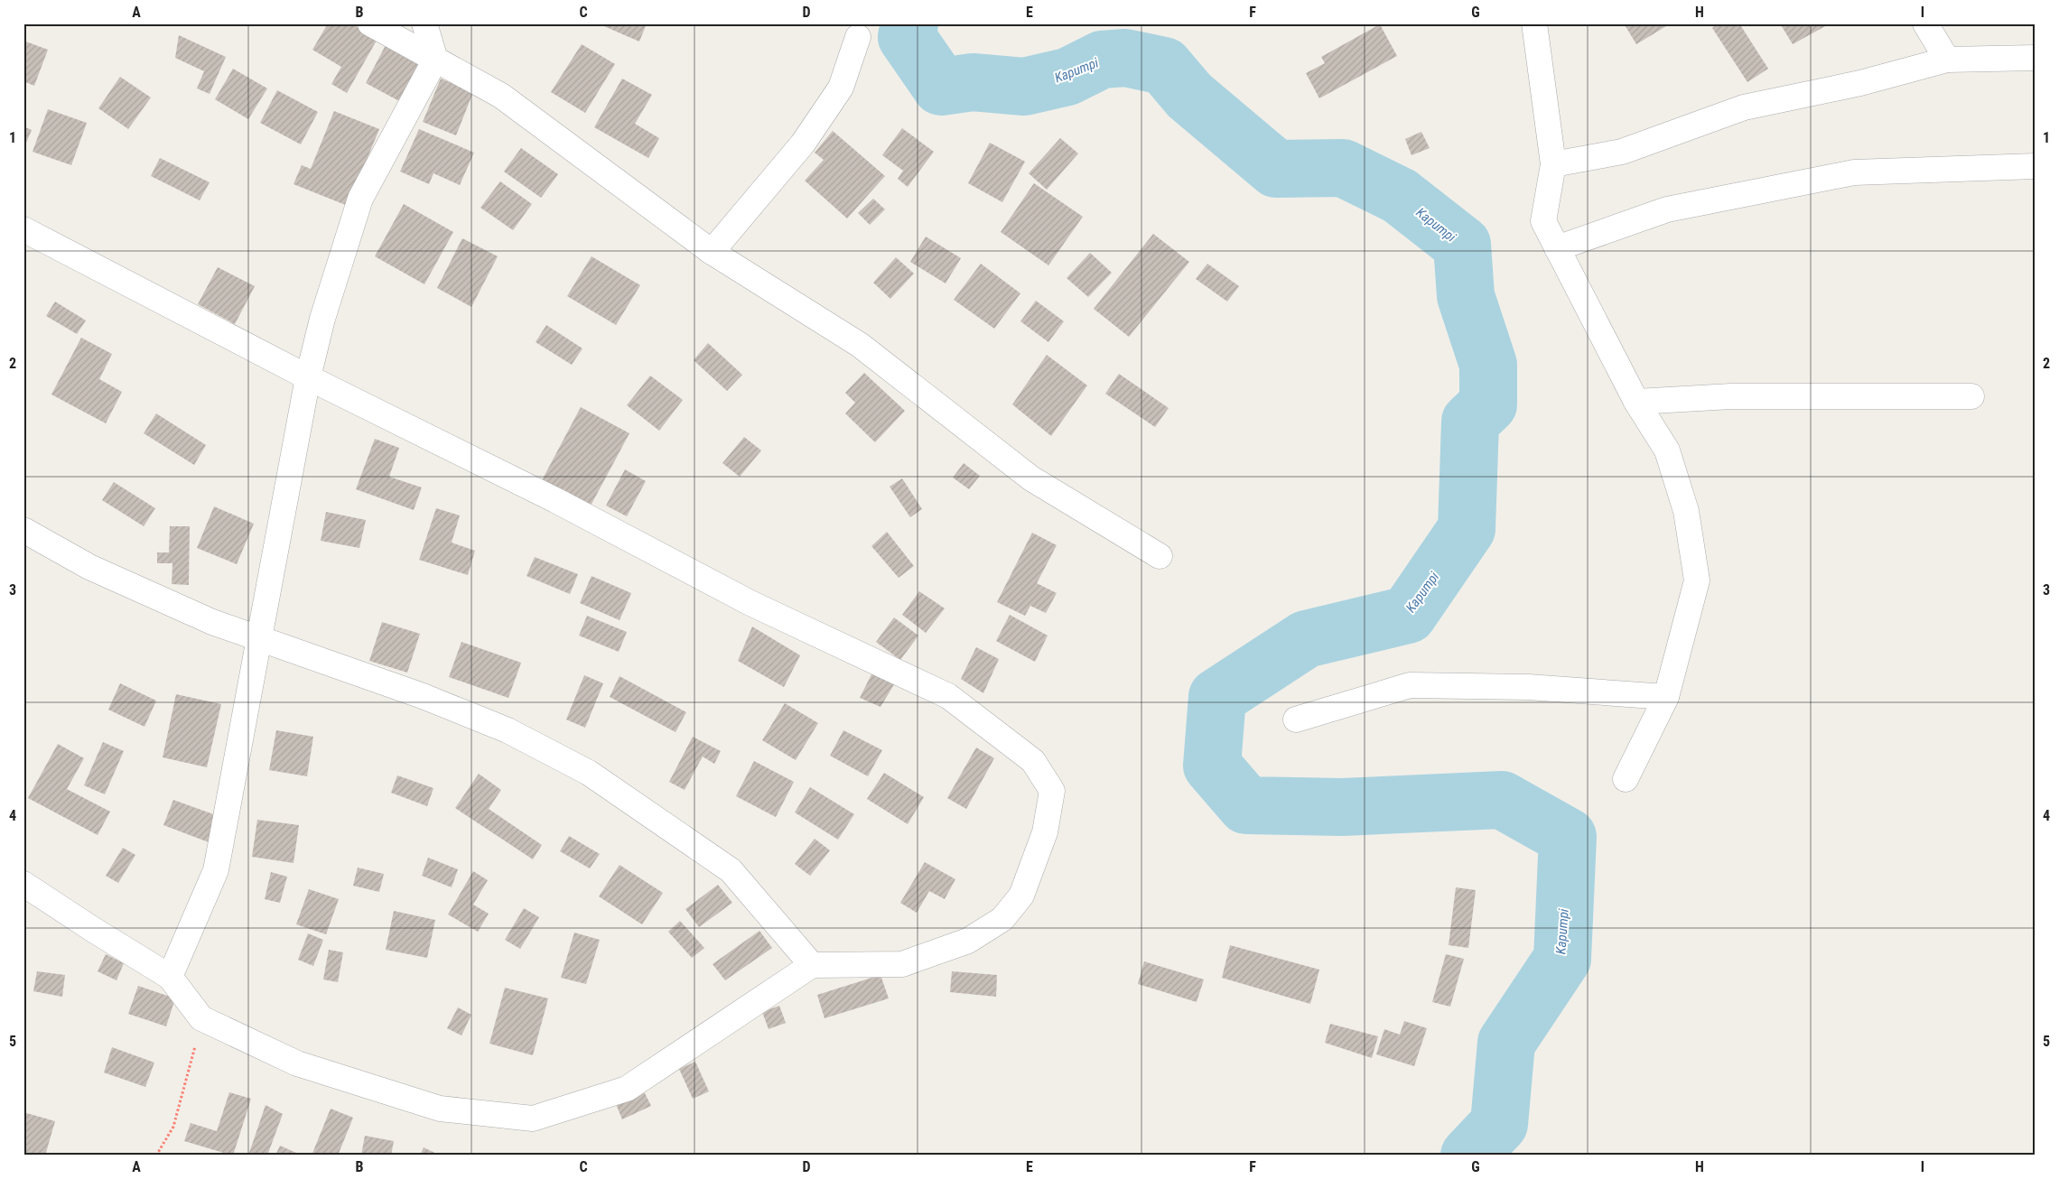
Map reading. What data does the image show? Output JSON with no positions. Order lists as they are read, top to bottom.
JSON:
{
  "water": ["Kapumpi"],
  "grid": {
    "columns": [
      "A",
      "B",
      "C",
      "D",
      "E",
      "F",
      "G",
      "H",
      "I"
    ],
    "rows": [
      "1",
      "2",
      "3",
      "4",
      "5"
    ]
  }
}
